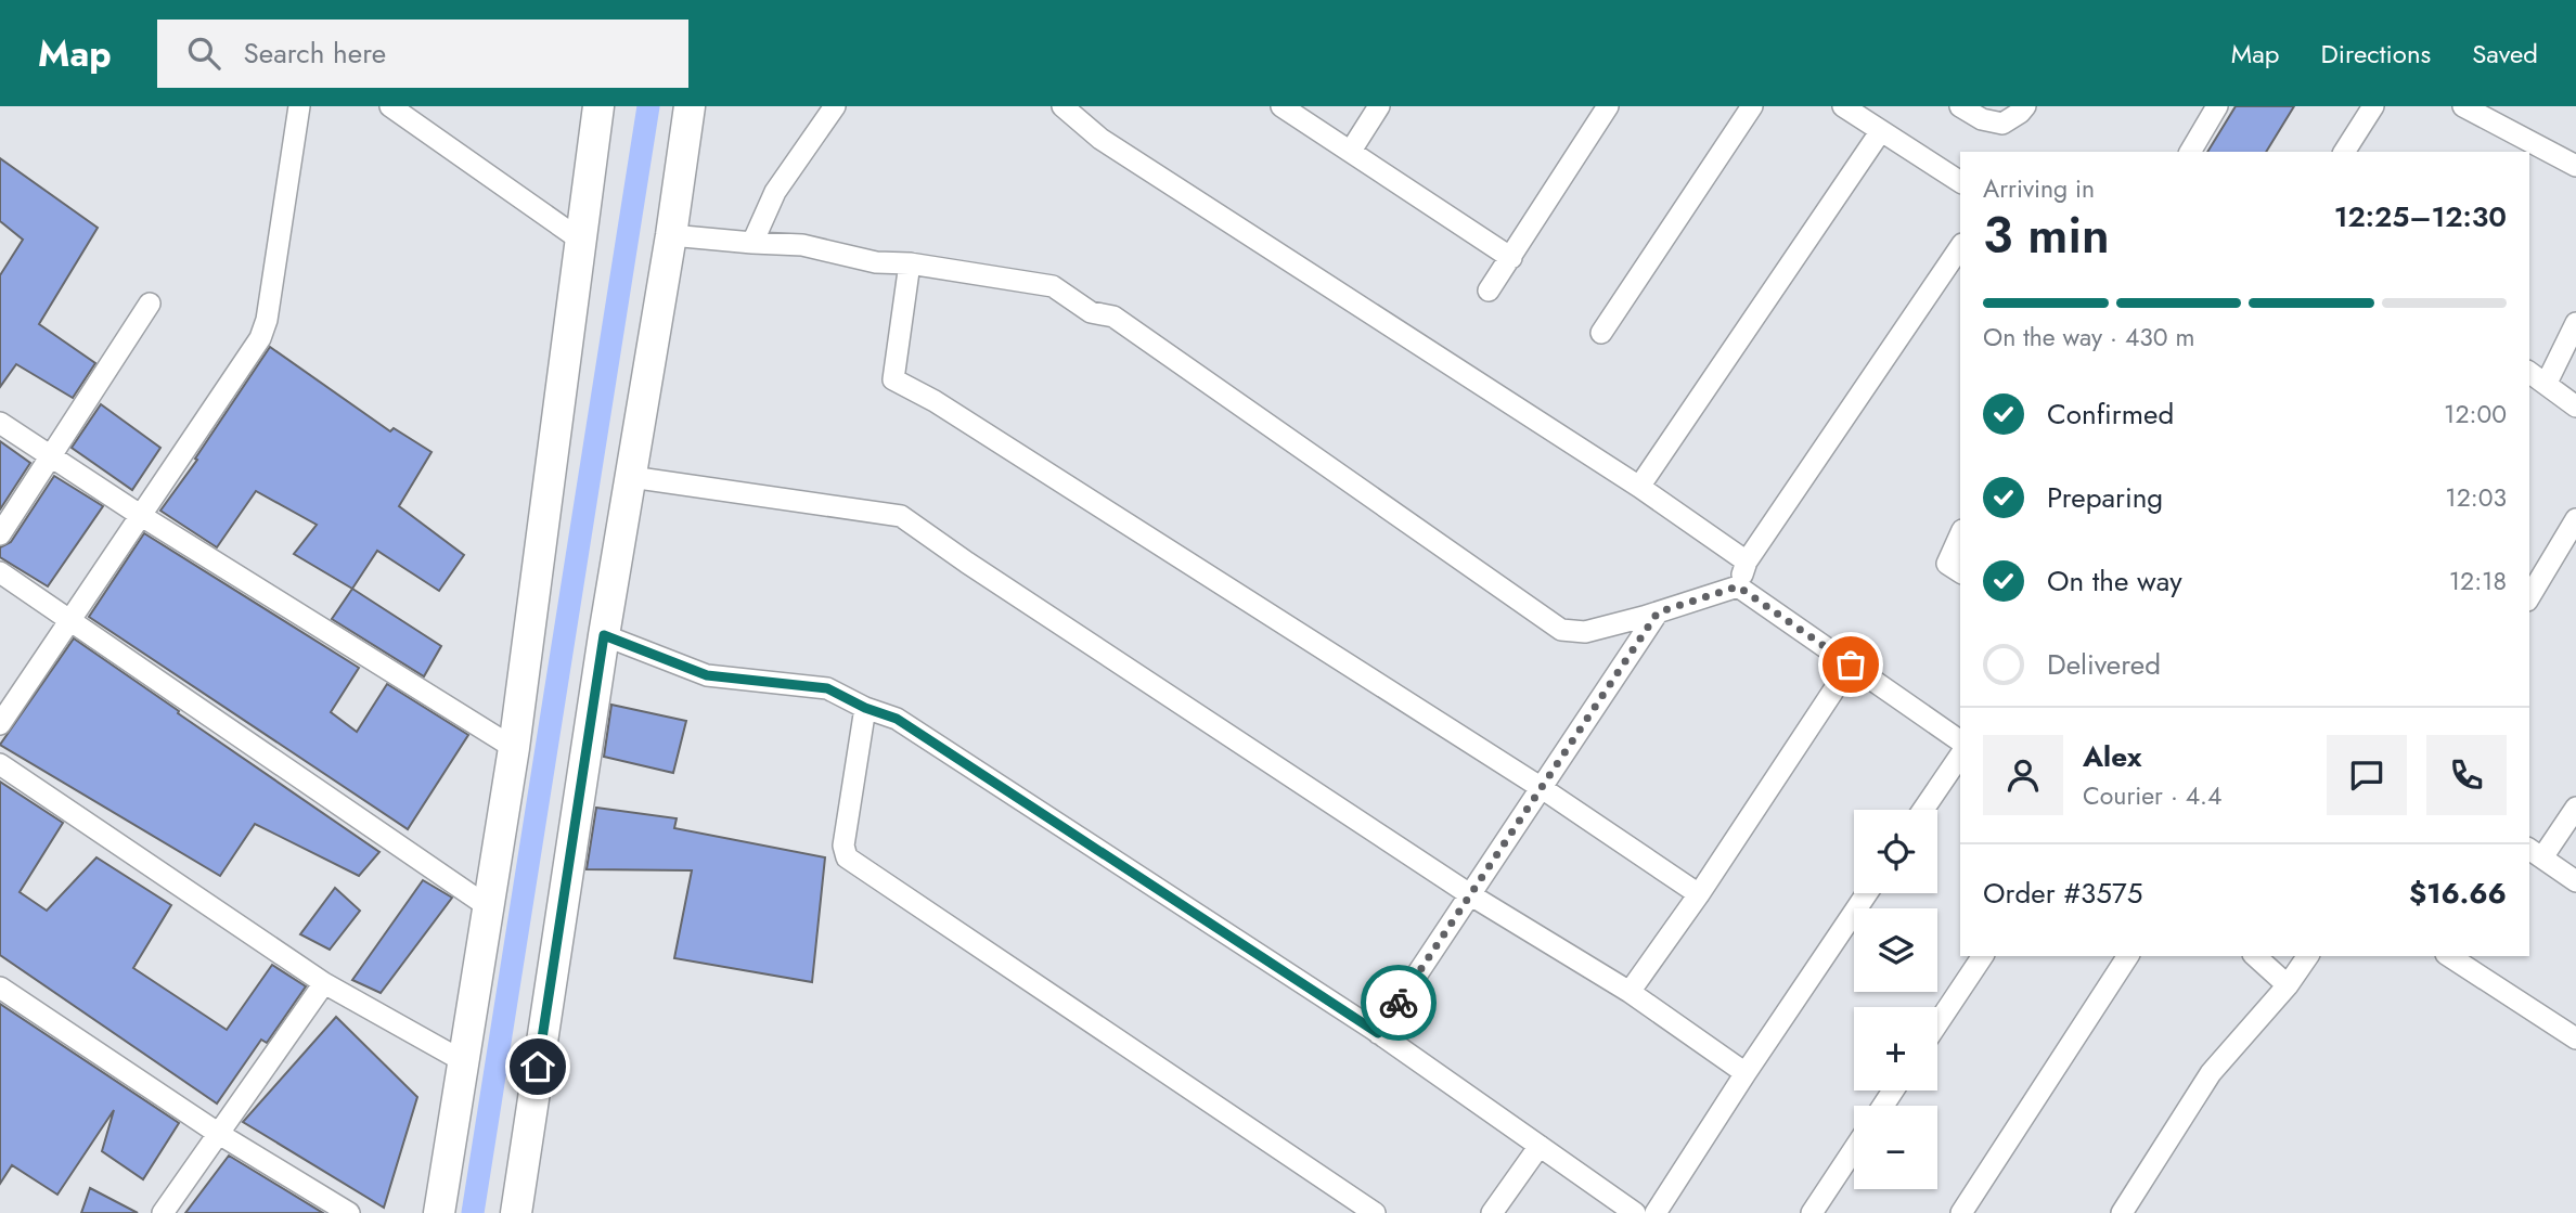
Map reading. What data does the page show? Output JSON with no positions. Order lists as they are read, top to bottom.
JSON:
{
  "page": {
    "header": "Map",
    "search": "Search here",
    "nav": ["Map", "Directions", "Saved"],
    "heading": ["3 min", "Arriving in", "12:25–12:30"],
    "panel": [
      "Alex",
      "Courier · 4.4",
      "Order #3575",
      "$16.66"
    ],
    "bar": "On the way · 430 m",
    "list": [
      ["Confirmed", "12:00"],
      ["Preparing", "12:03"],
      ["On the way", "12:18"],
      "Delivered"
    ],
    "map_buttons": ["+", "−"]
  }
}
